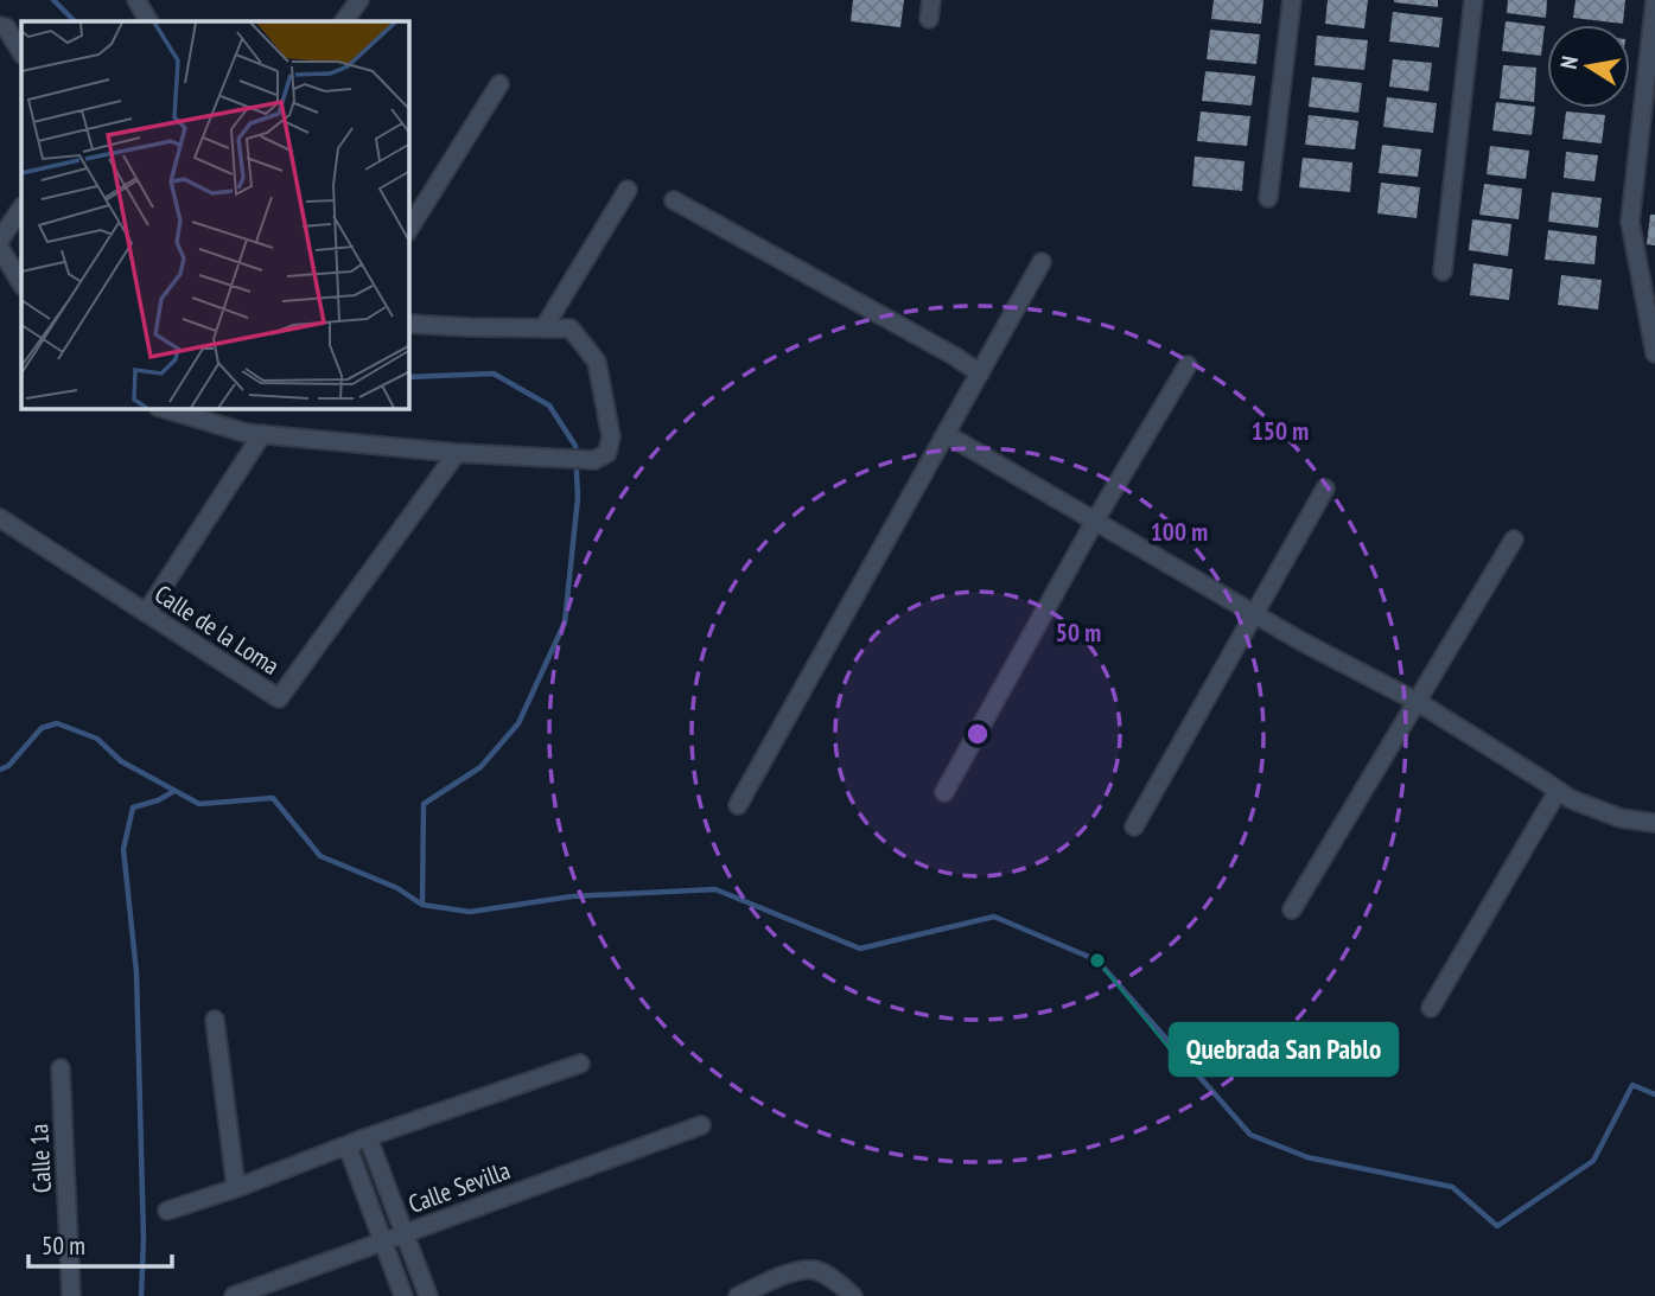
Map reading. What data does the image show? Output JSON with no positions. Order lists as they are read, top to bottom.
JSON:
{
  "streets": {
    "street": ["Calle de la Loma", "Calle 1a", "Calle Sevilla"]
  },
  "places": ["Quebrada San Pablo"],
  "scale_bar": "50 m",
  "north": "left",
  "rings": ["150 m", "100 m", "50 m"]
}
